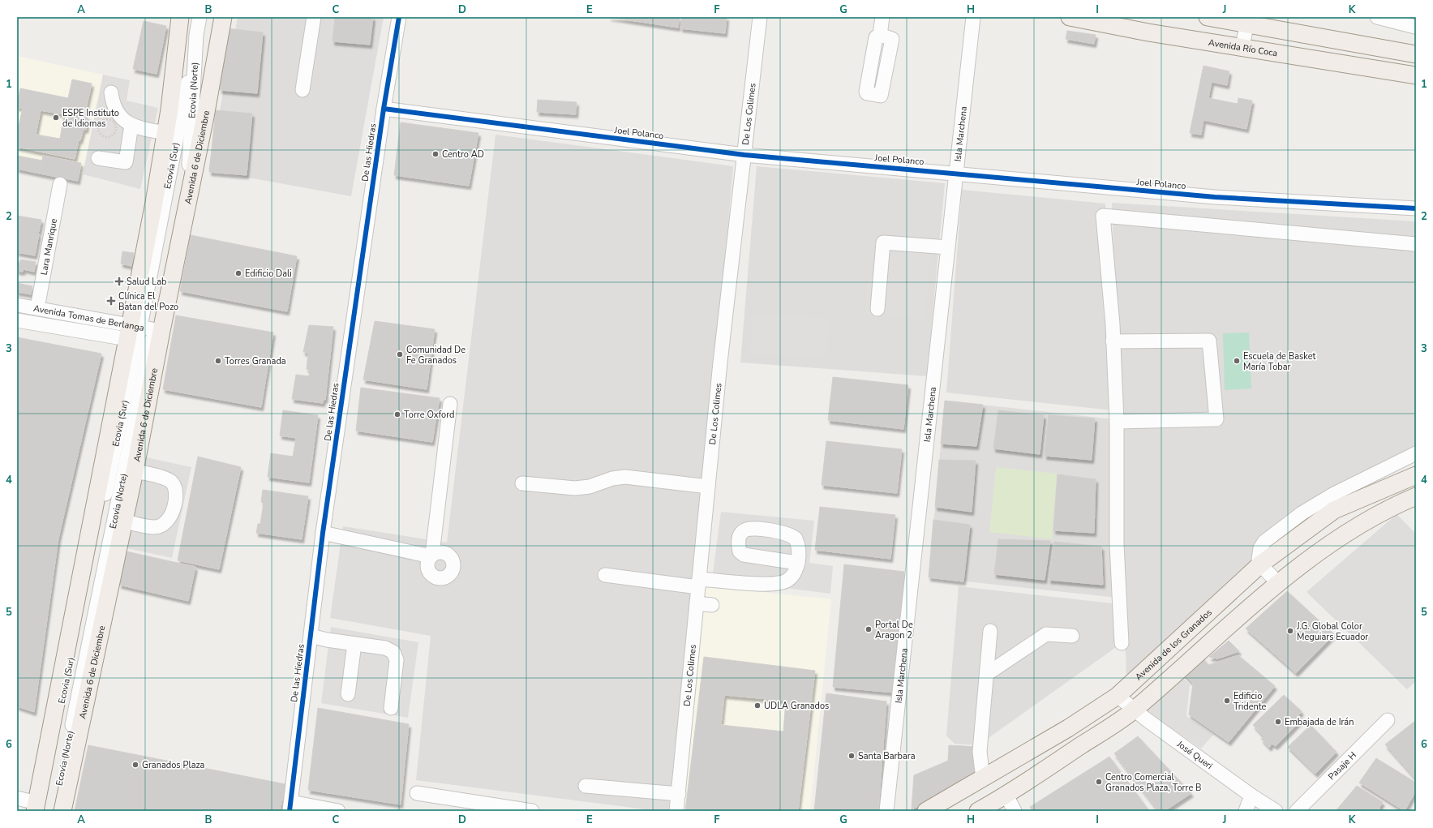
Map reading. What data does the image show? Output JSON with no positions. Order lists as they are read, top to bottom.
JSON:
{
  "streets": {
    "main road": ["Avenida Río Coca", "Avenida 6 de Diciembre", "Avenida de los Granados"],
    "street": [
      "Ecovia (Norte)",
      "De Los Colimes",
      "Joel Polanco",
      "Isla Marchena",
      "De las Hiedras",
      "Lara Manrique",
      "Avenida Tomas de Berlanga",
      "José Queri",
      "Pasaje H"
    ]
  },
  "crossings": [
    ["Ecovia (Norte)", "Avenida 6 de Diciembre"],
    ["Ecovia (Norte)", "Avenida Tomas de Berlanga"],
    ["De Los Colimes", "Joel Polanco"],
    ["Joel Polanco", "Isla Marchena"],
    ["Joel Polanco", "De las Hiedras"],
    ["Avenida 6 de Diciembre", "Avenida Tomas de Berlanga"],
    ["Lara Manrique", "Avenida Tomas de Berlanga"],
    ["Avenida de los Granados", "José Queri"]
  ],
  "places": {
    "other": [
      "ESPE Instituto de Idiomas",
      "Centro AD",
      "Edificio Dali",
      "Comunidad De Fe Granados",
      "Torres Granada",
      "Escuela de Basket María Tobar",
      "Torre Oxford",
      "Portal De Aragon 2",
      "J.G. Global Color Meguiars Ecuador",
      "Edificio Tridente",
      "UDLA Granados",
      "Embajada de Irán",
      "Santa Barbara",
      "Granados Plaza",
      "Centro Comercial Granados Plaza, Torre B"
    ],
    "health": ["Salud Lab", "Clínica El Batan del Pozo"]
  },
  "grid": {
    "columns": [
      "A",
      "B",
      "C",
      "D",
      "E",
      "F",
      "G",
      "H",
      "I",
      "J",
      "K"
    ],
    "rows": [
      "1",
      "2",
      "3",
      "4",
      "5",
      "6"
    ]
  }
}
